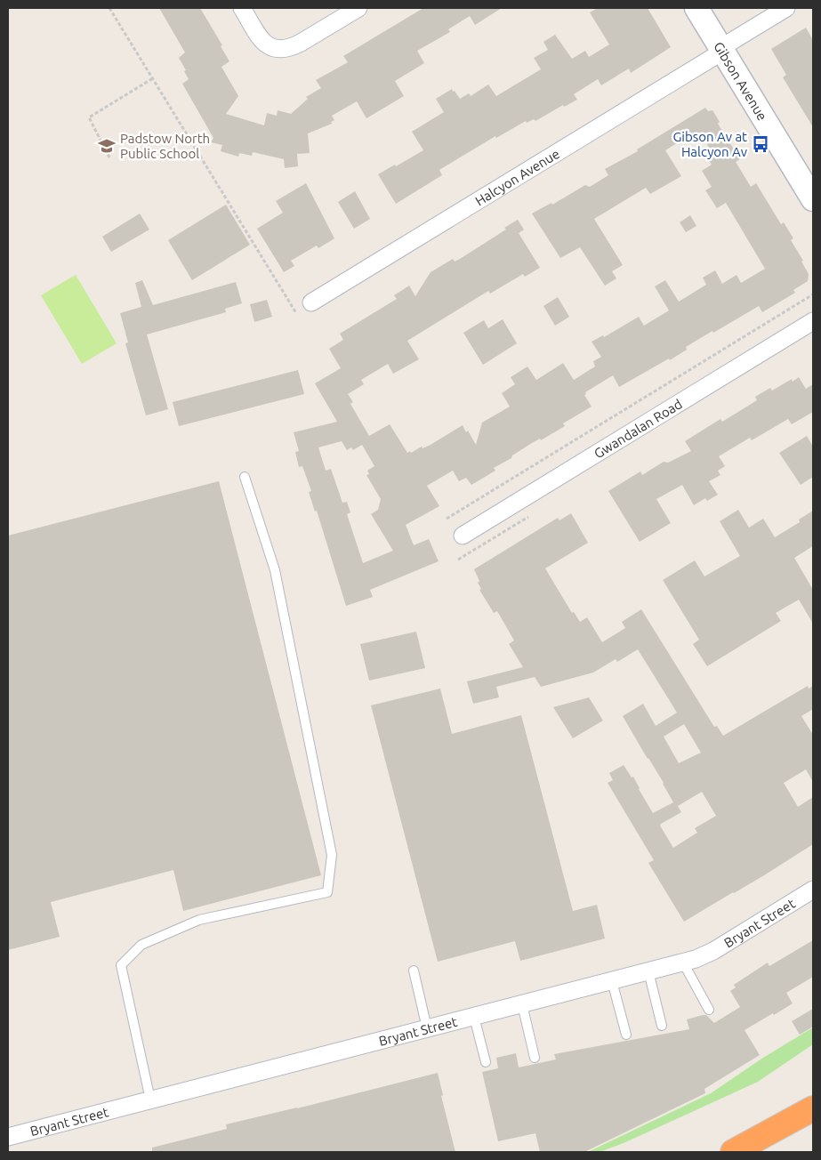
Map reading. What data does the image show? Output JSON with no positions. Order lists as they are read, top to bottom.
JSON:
{
  "streets": {
    "main road": ["Gibson Avenue"],
    "street": ["Halcyon Avenue", "Gwandalan Road", "Bryant Street"]
  },
  "crossings": [
    ["Gibson Avenue", "Halcyon Avenue"]
  ],
  "places": {
    "bus stop": ["Gibson Av at Halcyon Av"],
    "school or university": ["Padstow North Public School"]
  }
}
